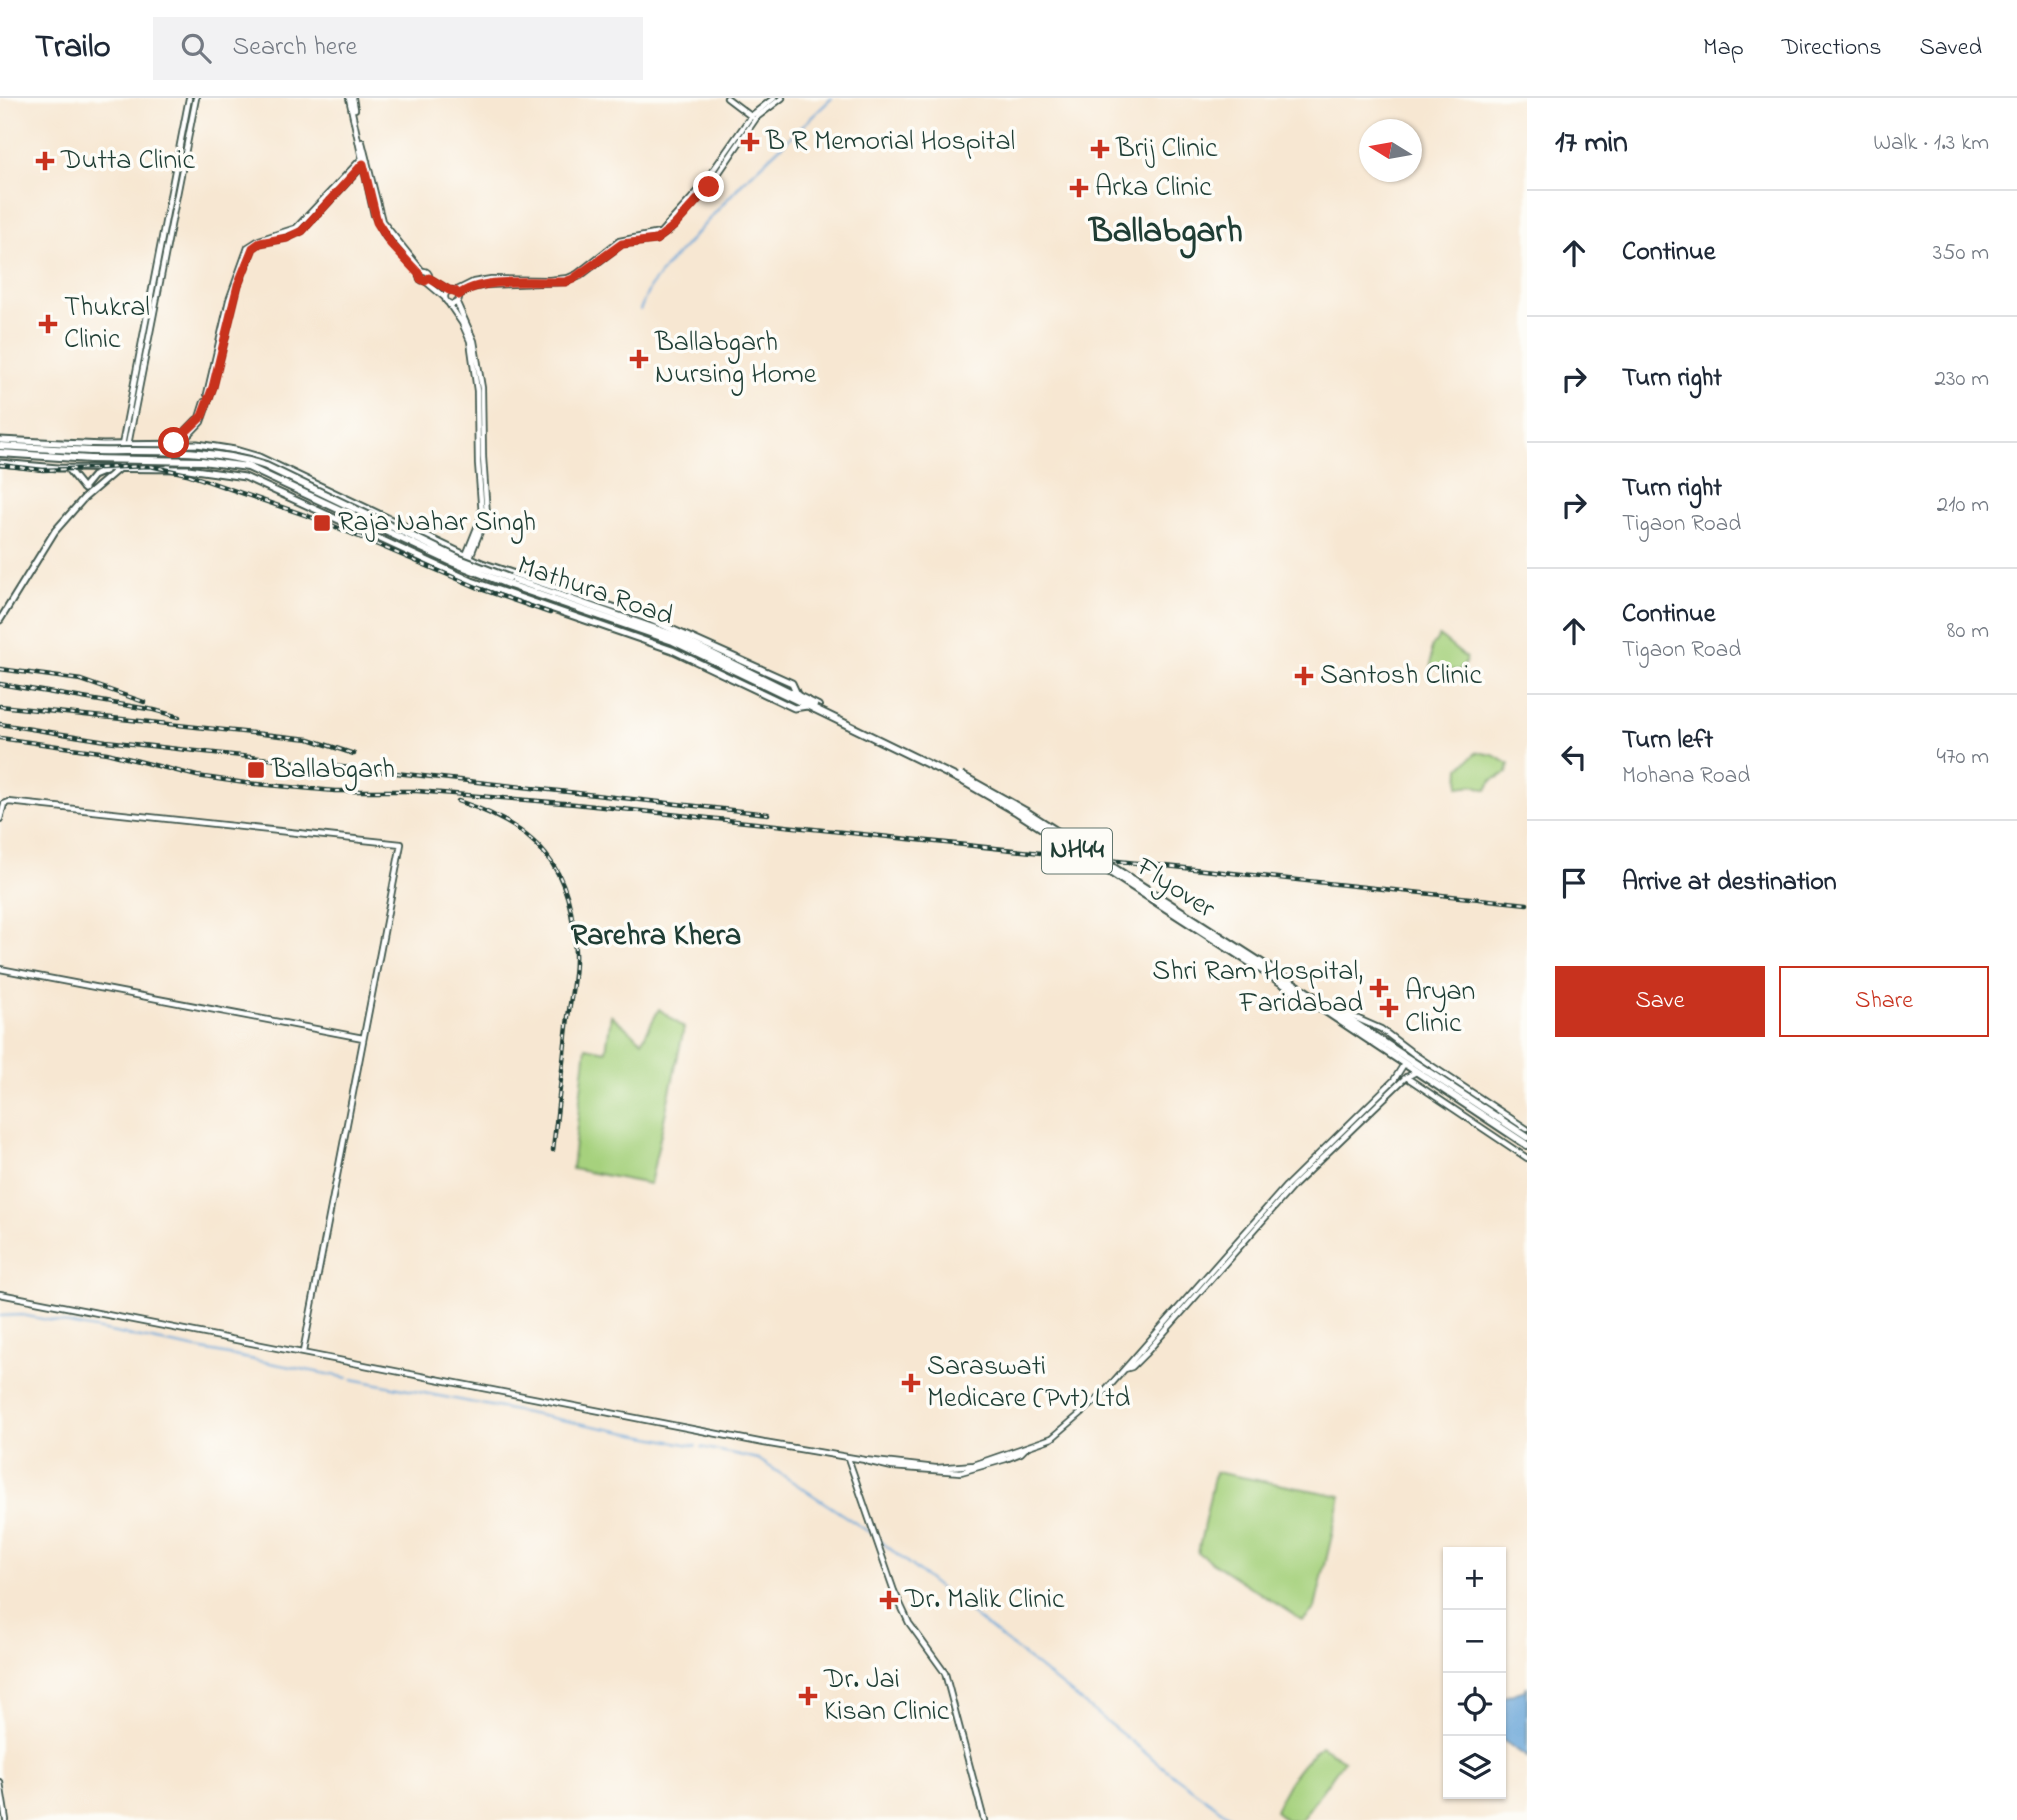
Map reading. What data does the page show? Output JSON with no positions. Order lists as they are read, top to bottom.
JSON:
{
  "streets": {
    "highway": ["Mathura Road", "NH44", "Flyover"]
  },
  "crossings": [
    ["Mathura Road", "Flyover"],
    ["NH44", "Flyover"]
  ],
  "districts": ["Ballabgarh", "Rarehra Khera"],
  "places": {
    "health": [
      "B R Memorial Hospital",
      "Brij Clinic",
      "Dutta Clinic",
      "Arka Clinic",
      "Thukral Clinic",
      "Ballabgarh Nursing Home",
      "Santosh Clinic",
      "Shri Ram Hospital, Faridabad",
      "Aryan Clinic",
      "Saraswati Medicare (Pvt) Ltd",
      "Dr. Malik Clinic",
      "Dr. Jai Kisan Clinic"
    ],
    "transit": ["Raja Nahar Singh", "Ballabgarh"]
  },
  "north": "left",
  "page": {
    "header": "Trailo",
    "search": "Search here",
    "nav": ["Map", "Directions", "Saved"],
    "heading": ["17 min", "Walk · 1.3 km"],
    "list": [
      ["Continue", "350 m"],
      ["Turn right", "230 m"],
      ["Turn right", "Tigaon Road", "210 m"],
      ["Continue", "Tigaon Road", "80 m"],
      ["Turn left", "Mohana Road", "470 m"],
      "Arrive at destination"
    ],
    "buttons": ["Save", "Share"],
    "map_buttons": ["+", "−"]
  }
}
